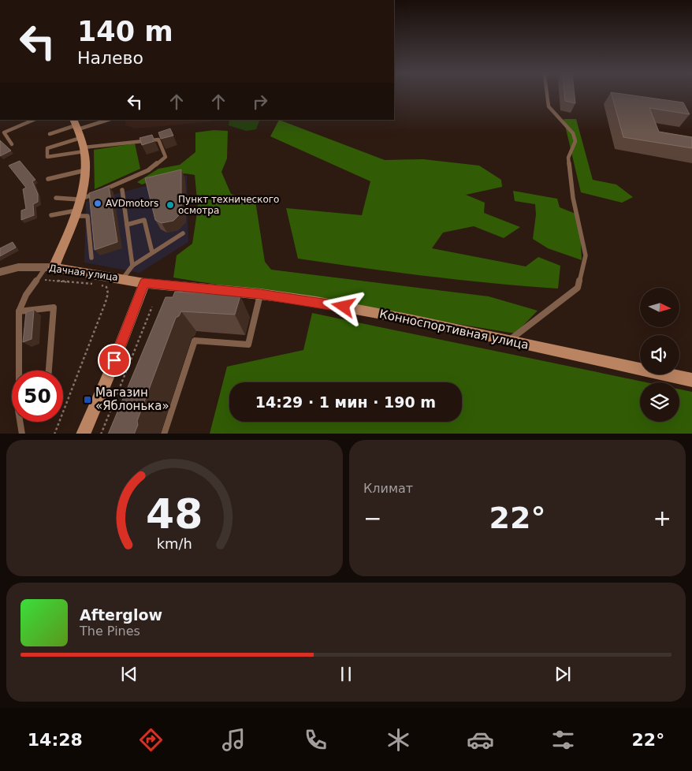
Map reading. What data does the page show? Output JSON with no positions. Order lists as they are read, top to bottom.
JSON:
{
  "streets": {
    "main road": ["Дачная улица", "Конноспортивная улица"]
  },
  "crossings": [
    ["Дачная улица", "Конноспортивная улица"]
  ],
  "places": {
    "other": ["AVDmotors", "Пункт технического осмотра"],
    "transit": ["Магазин «Яблонька»"]
  },
  "north": "right",
  "page": {
    "turn": ["140 m", "Налево"],
    "limit": "50",
    "trip": "14:29 · 1 мин · 190 m",
    "tile": "Климат",
    "heat": ["−", "22°", "+"],
    "song": ["Afterglow", "The Pines"],
    "tabs": ["14:28", "22°"],
    "gauge": ["48", "km/h"]
  }
}
